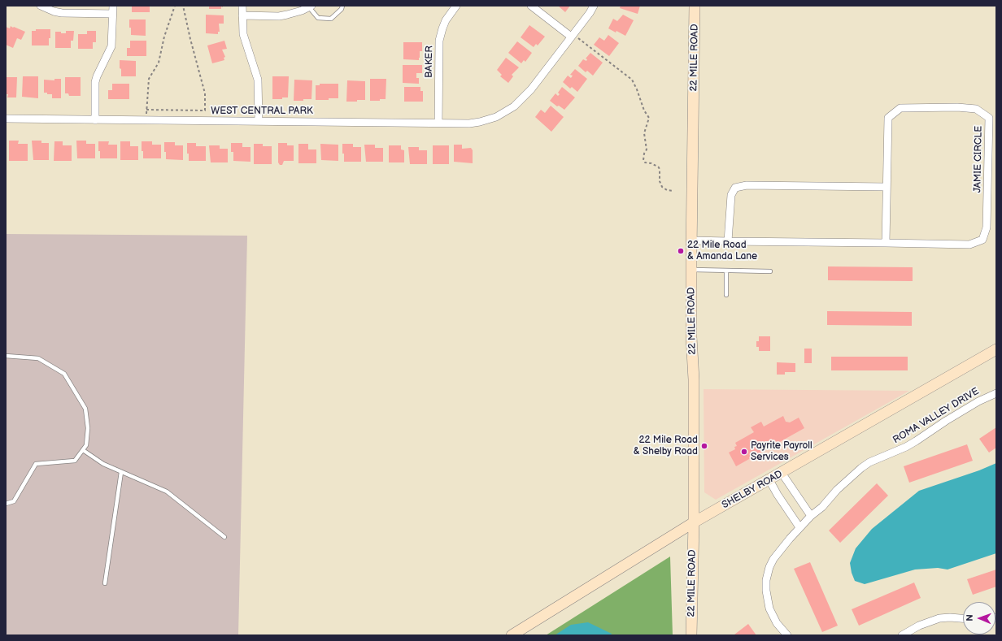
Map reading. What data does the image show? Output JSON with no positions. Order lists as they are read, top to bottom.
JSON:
{
  "streets": {
    "street": [
      "22 MILE ROAD",
      "BAKER",
      "WEST CENTRAL PARK",
      "JAMIE CIRCLE",
      "ROMA VALLEY DRIVE",
      "SHELBY ROAD"
    ]
  },
  "crossings": [
    ["22 MILE ROAD", "JAMIE CIRCLE"],
    ["22 MILE ROAD", "SHELBY ROAD"],
    ["BAKER", "WEST CENTRAL PARK"]
  ],
  "places": ["22 Mile Road & Amanda Lane", "22 Mile Road & Shelby Road", "Payrite Payroll Services"],
  "north": "left"
}
